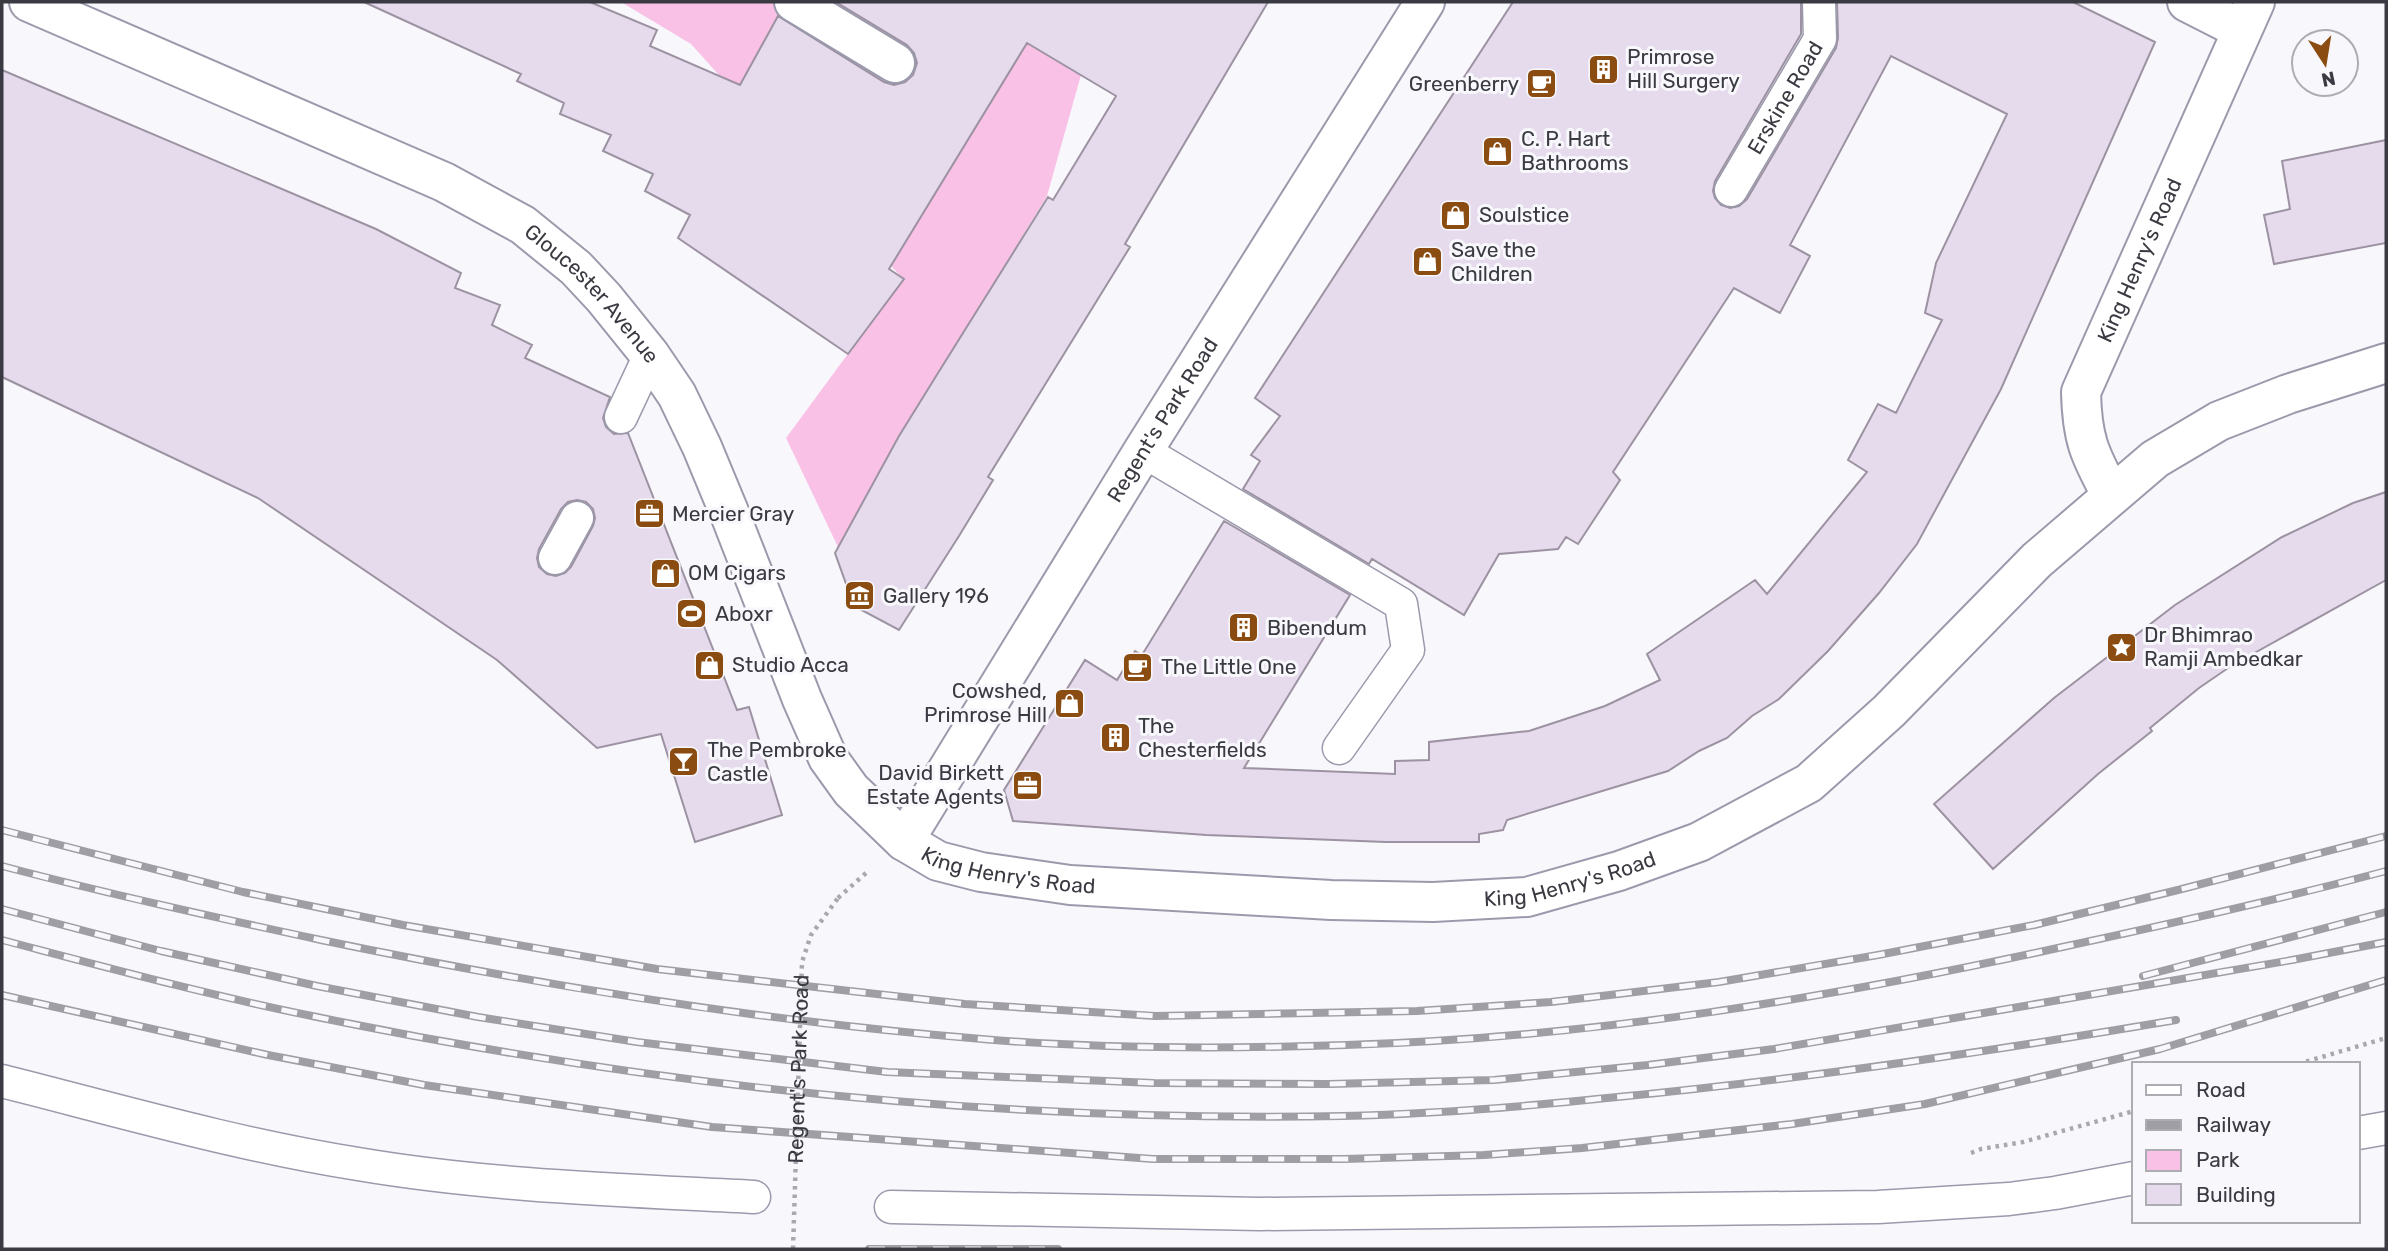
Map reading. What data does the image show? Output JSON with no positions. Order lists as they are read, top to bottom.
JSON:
{
  "streets": {
    "street": ["King Henry's Road", "Gloucester Avenue", "Regent's Park Road"],
    "lane": ["Erskine Road"]
  },
  "crossings": [
    ["King Henry's Road", "Gloucester Avenue"],
    ["King Henry's Road", "Regent's Park Road"],
    ["Gloucester Avenue", "Regent's Park Road"]
  ],
  "places": {
    "building": ["Primrose Hill Surgery", "Bibendum", "The Chesterfields"],
    "cafe": ["Greenberry", "The Little One"],
    "shop": [
      "C. P. Hart Bathrooms",
      "Soulstice",
      "Save the Children",
      "OM Cigars",
      "Studio Acca",
      "Cowshed, Primrose Hill"
    ],
    "office": ["Mercier Gray", "David Birkett Estate Agents"],
    "museum": ["Gallery 196"],
    "sports": ["Aboxr"],
    "place": ["Dr Bhimrao Ramji Ambedkar"],
    "bar": ["The Pembroke Castle"]
  },
  "legend": [
    "Road",
    "Railway",
    "Park",
    "Building"
  ],
  "north": "bottom"
}
